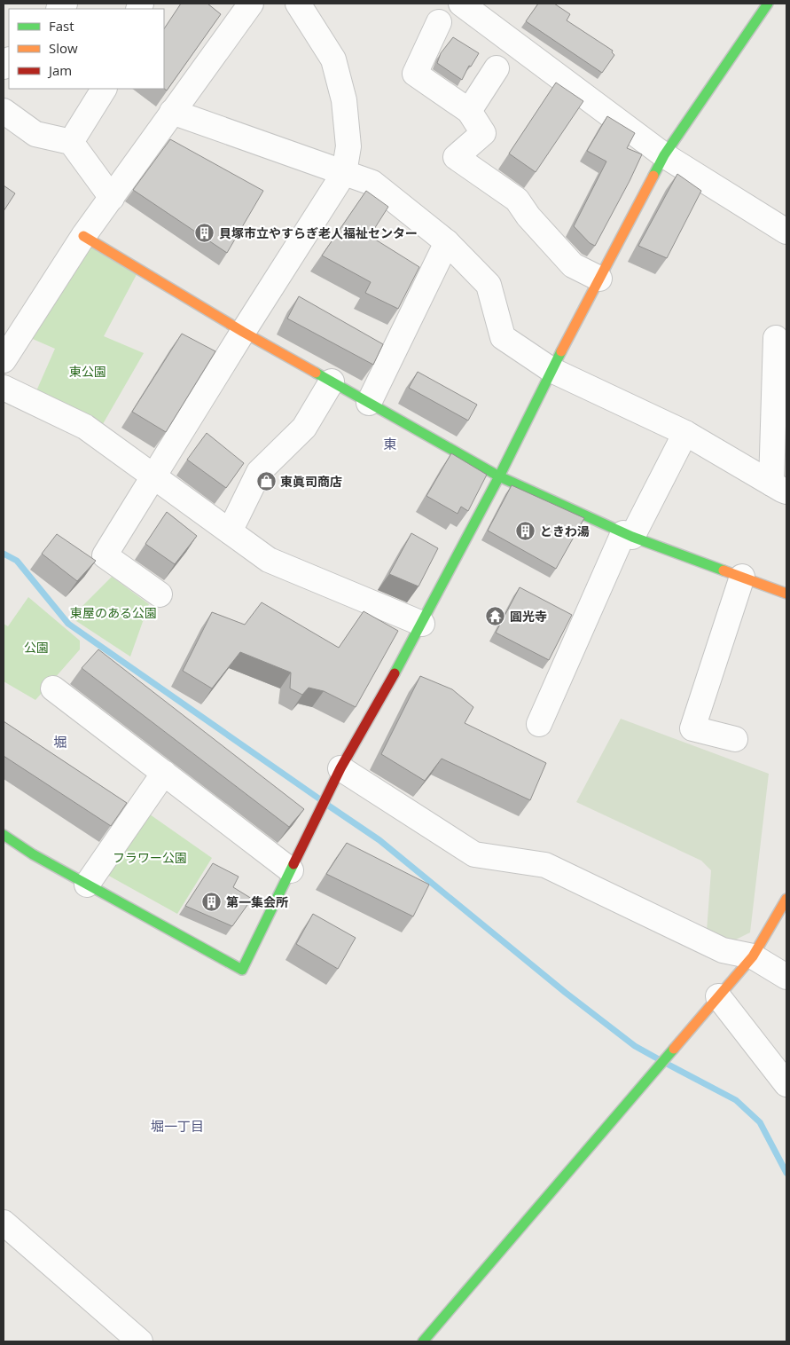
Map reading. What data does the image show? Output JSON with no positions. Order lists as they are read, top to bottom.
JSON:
{
  "districts": ["東", "堀", "堀一丁目"],
  "parks": [
    "東公園",
    "東屋のある公園",
    "公園",
    "フラワー公園"
  ],
  "places": {
    "building": ["貝塚市立やすらぎ老人福祉センター", "ときわ湯", "第一集会所"],
    "shop": ["東眞司商店"],
    "temple": ["圓光寺"]
  },
  "legend": ["Fast", "Slow", "Jam"]
}
